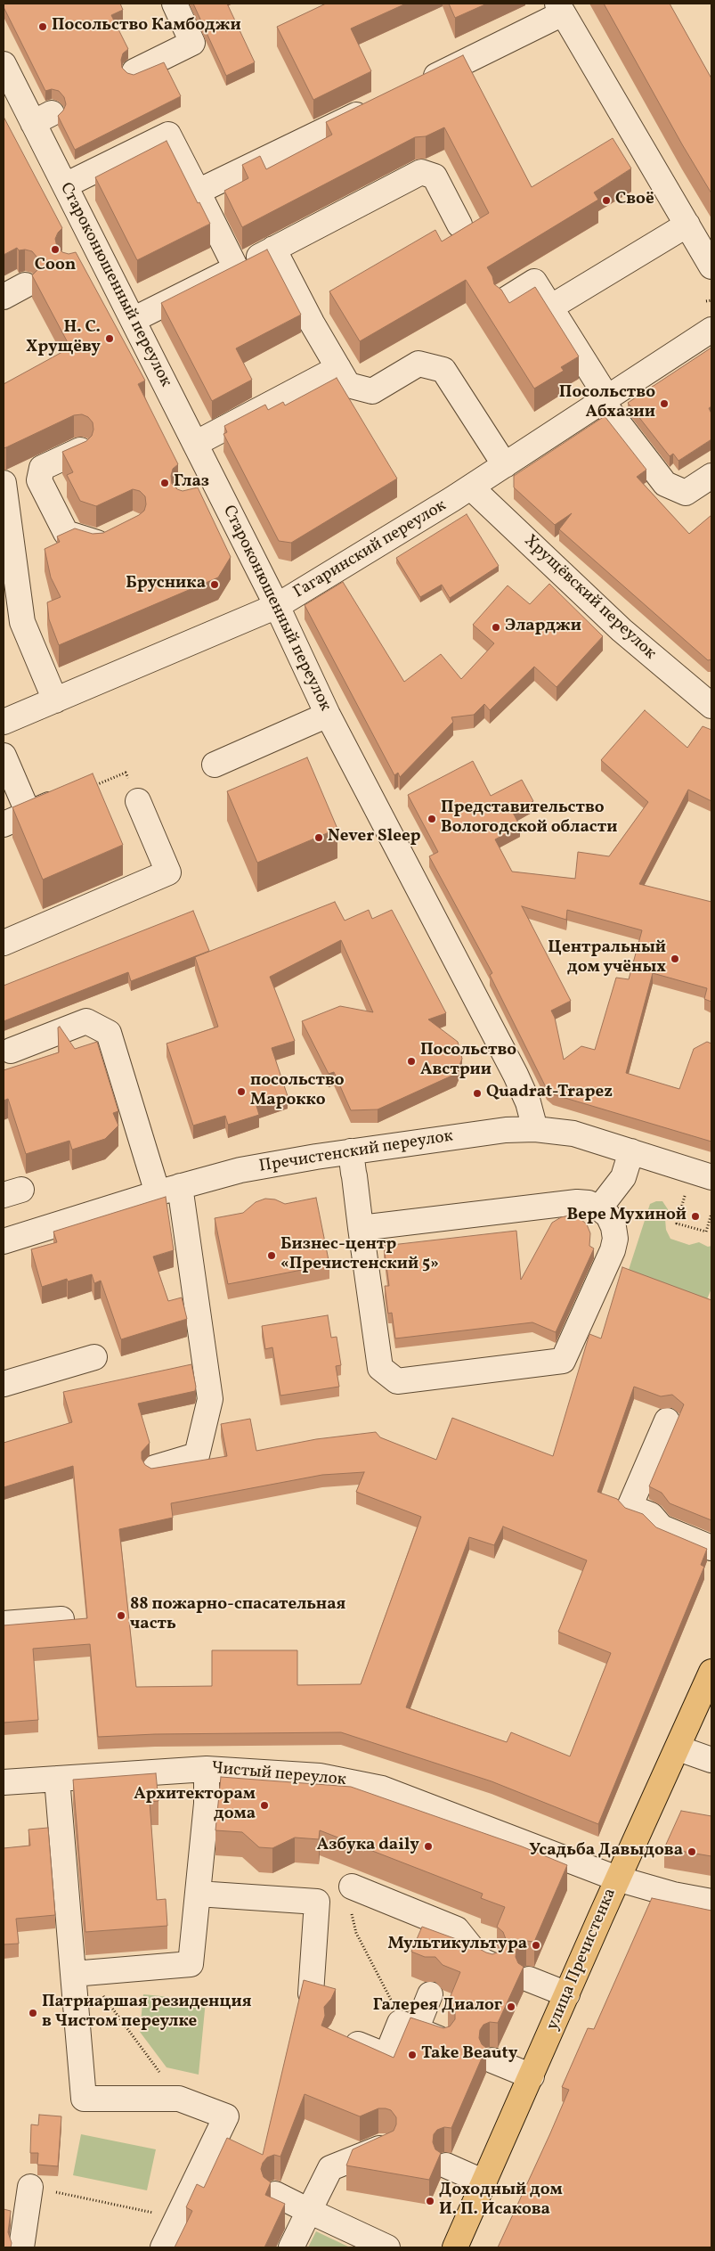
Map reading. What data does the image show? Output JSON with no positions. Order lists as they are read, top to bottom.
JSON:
{
  "streets": {
    "main road": ["улица Пречистенка"],
    "street": [
      "Староконюшенный переулок",
      "Гагаринский переулок",
      "Хрущёвский переулок",
      "Пречистенский переулок",
      "Чистый переулок"
    ]
  },
  "crossings": [
    ["Староконюшенный переулок", "Гагаринский переулок"],
    ["Староконюшенный переулок", "Пречистенский переулок"],
    ["Гагаринский переулок", "Хрущёвский переулок"],
    ["Чистый переулок", "улица Пречистенка"]
  ],
  "places": [
    "Посольство Камбоджи",
    "Своё",
    "Coon",
    "Н. С. Хрущёву",
    "Посольство Абхазии",
    "Глаз",
    "Брусника",
    "Эларджи",
    "Представительство Вологодской области",
    "Never Sleep",
    "Центральный дом учёных",
    "Посольство Австрии",
    "посольство Марокко",
    "Quadrat-Trapez",
    "Вере Мухиной",
    "Бизнес-центр «Пречистенский 5»",
    "88 пожарно-спасательная часть",
    "Архитекторам дома",
    "Азбука daily",
    "Усадьба Давыдова",
    "Мультикультура",
    "Галерея Диалог",
    "Патриаршая резиденция в Чистом переулке",
    "Take Beauty",
    "Доходный дом И. П. Исакова"
  ]
}
